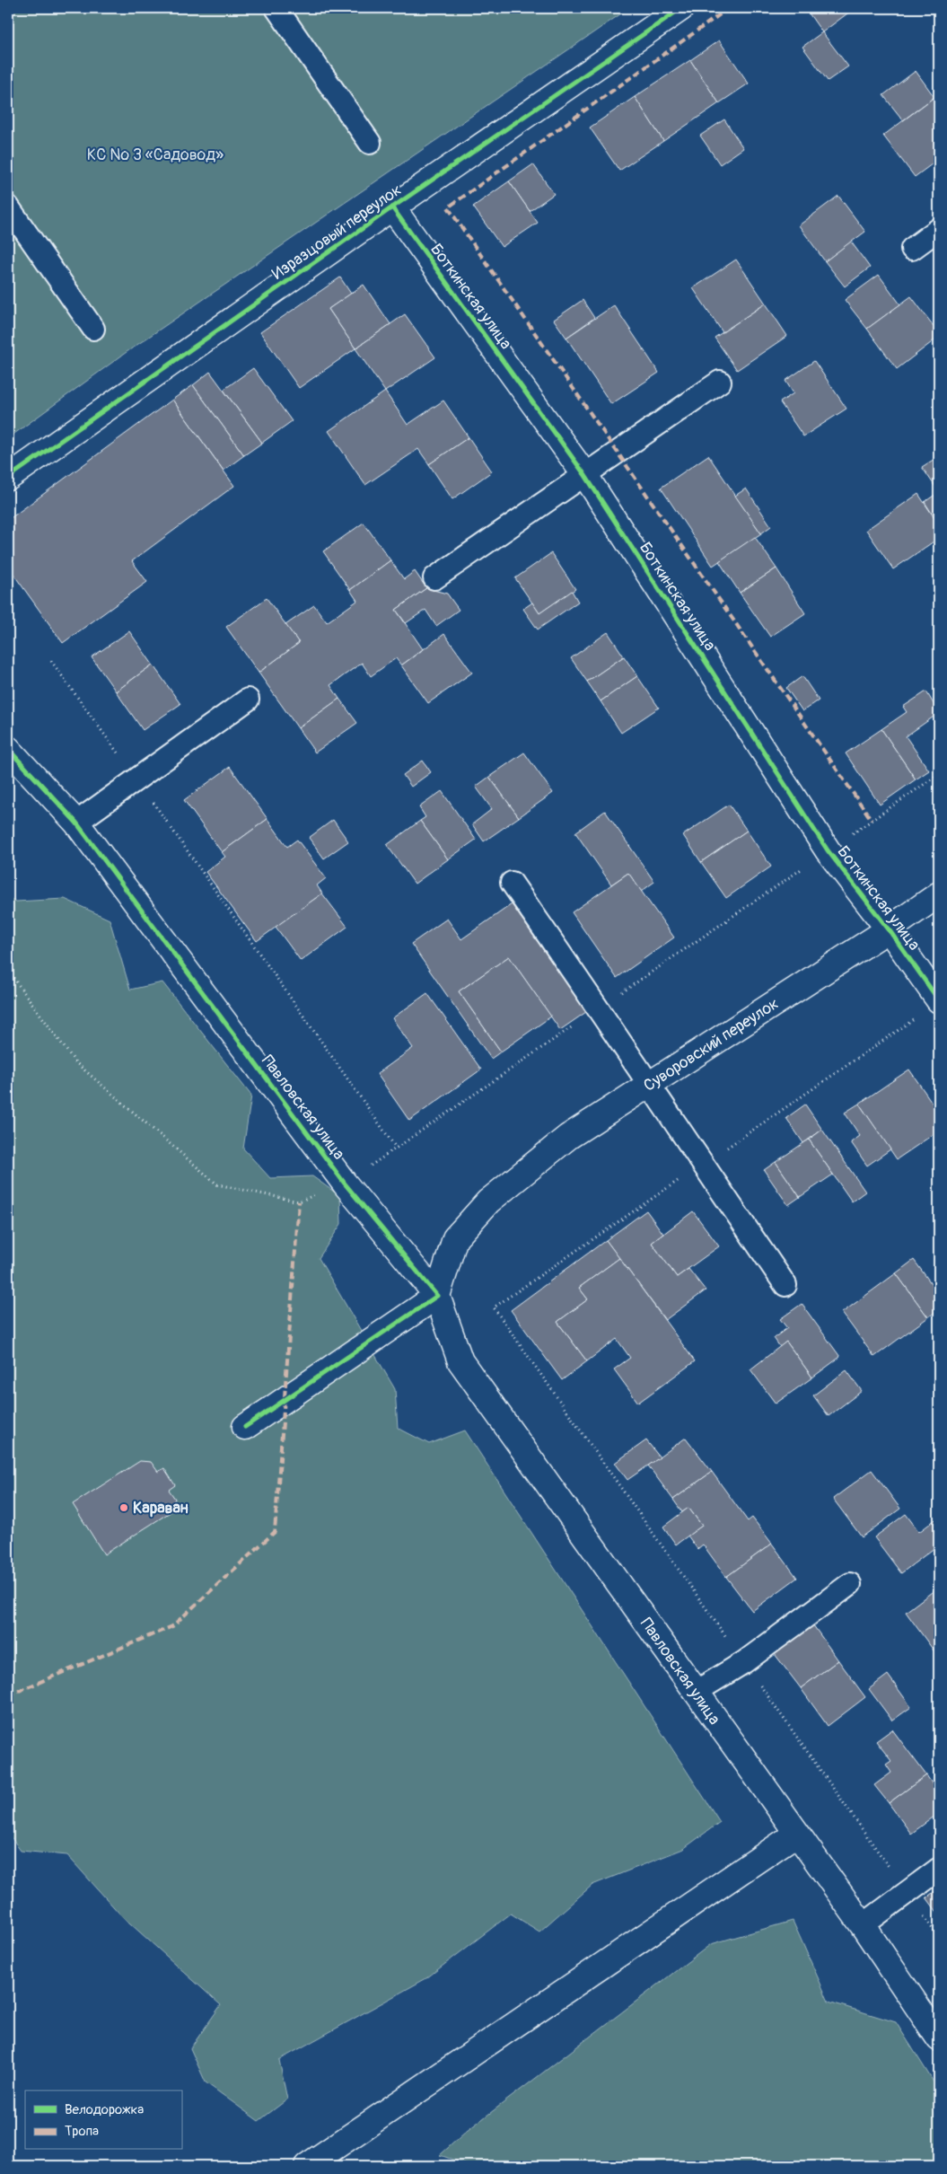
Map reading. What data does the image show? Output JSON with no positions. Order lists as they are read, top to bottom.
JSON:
{
  "streets": {
    "street": [
      "Изразцовый переулок",
      "Боткинская улица",
      "Суворовский переулок",
      "Павловская улица"
    ]
  },
  "crossings": [
    ["Изразцовый переулок", "Боткинская улица"],
    ["Боткинская улица", "Суворовский переулок"],
    ["Суворовский переулок", "Павловская улица"]
  ],
  "parks": ["КС № 3 «Садовод»"],
  "places": ["Караван"],
  "legend": ["Велодорожка", "Тропа"]
}
